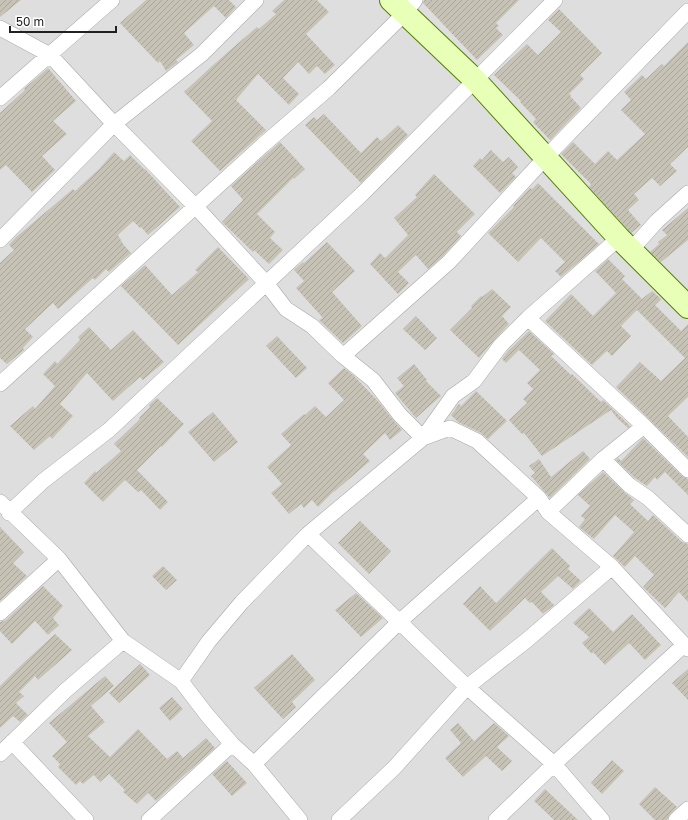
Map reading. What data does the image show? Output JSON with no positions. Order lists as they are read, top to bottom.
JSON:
{
  "scale_bar": "50 m"
}
